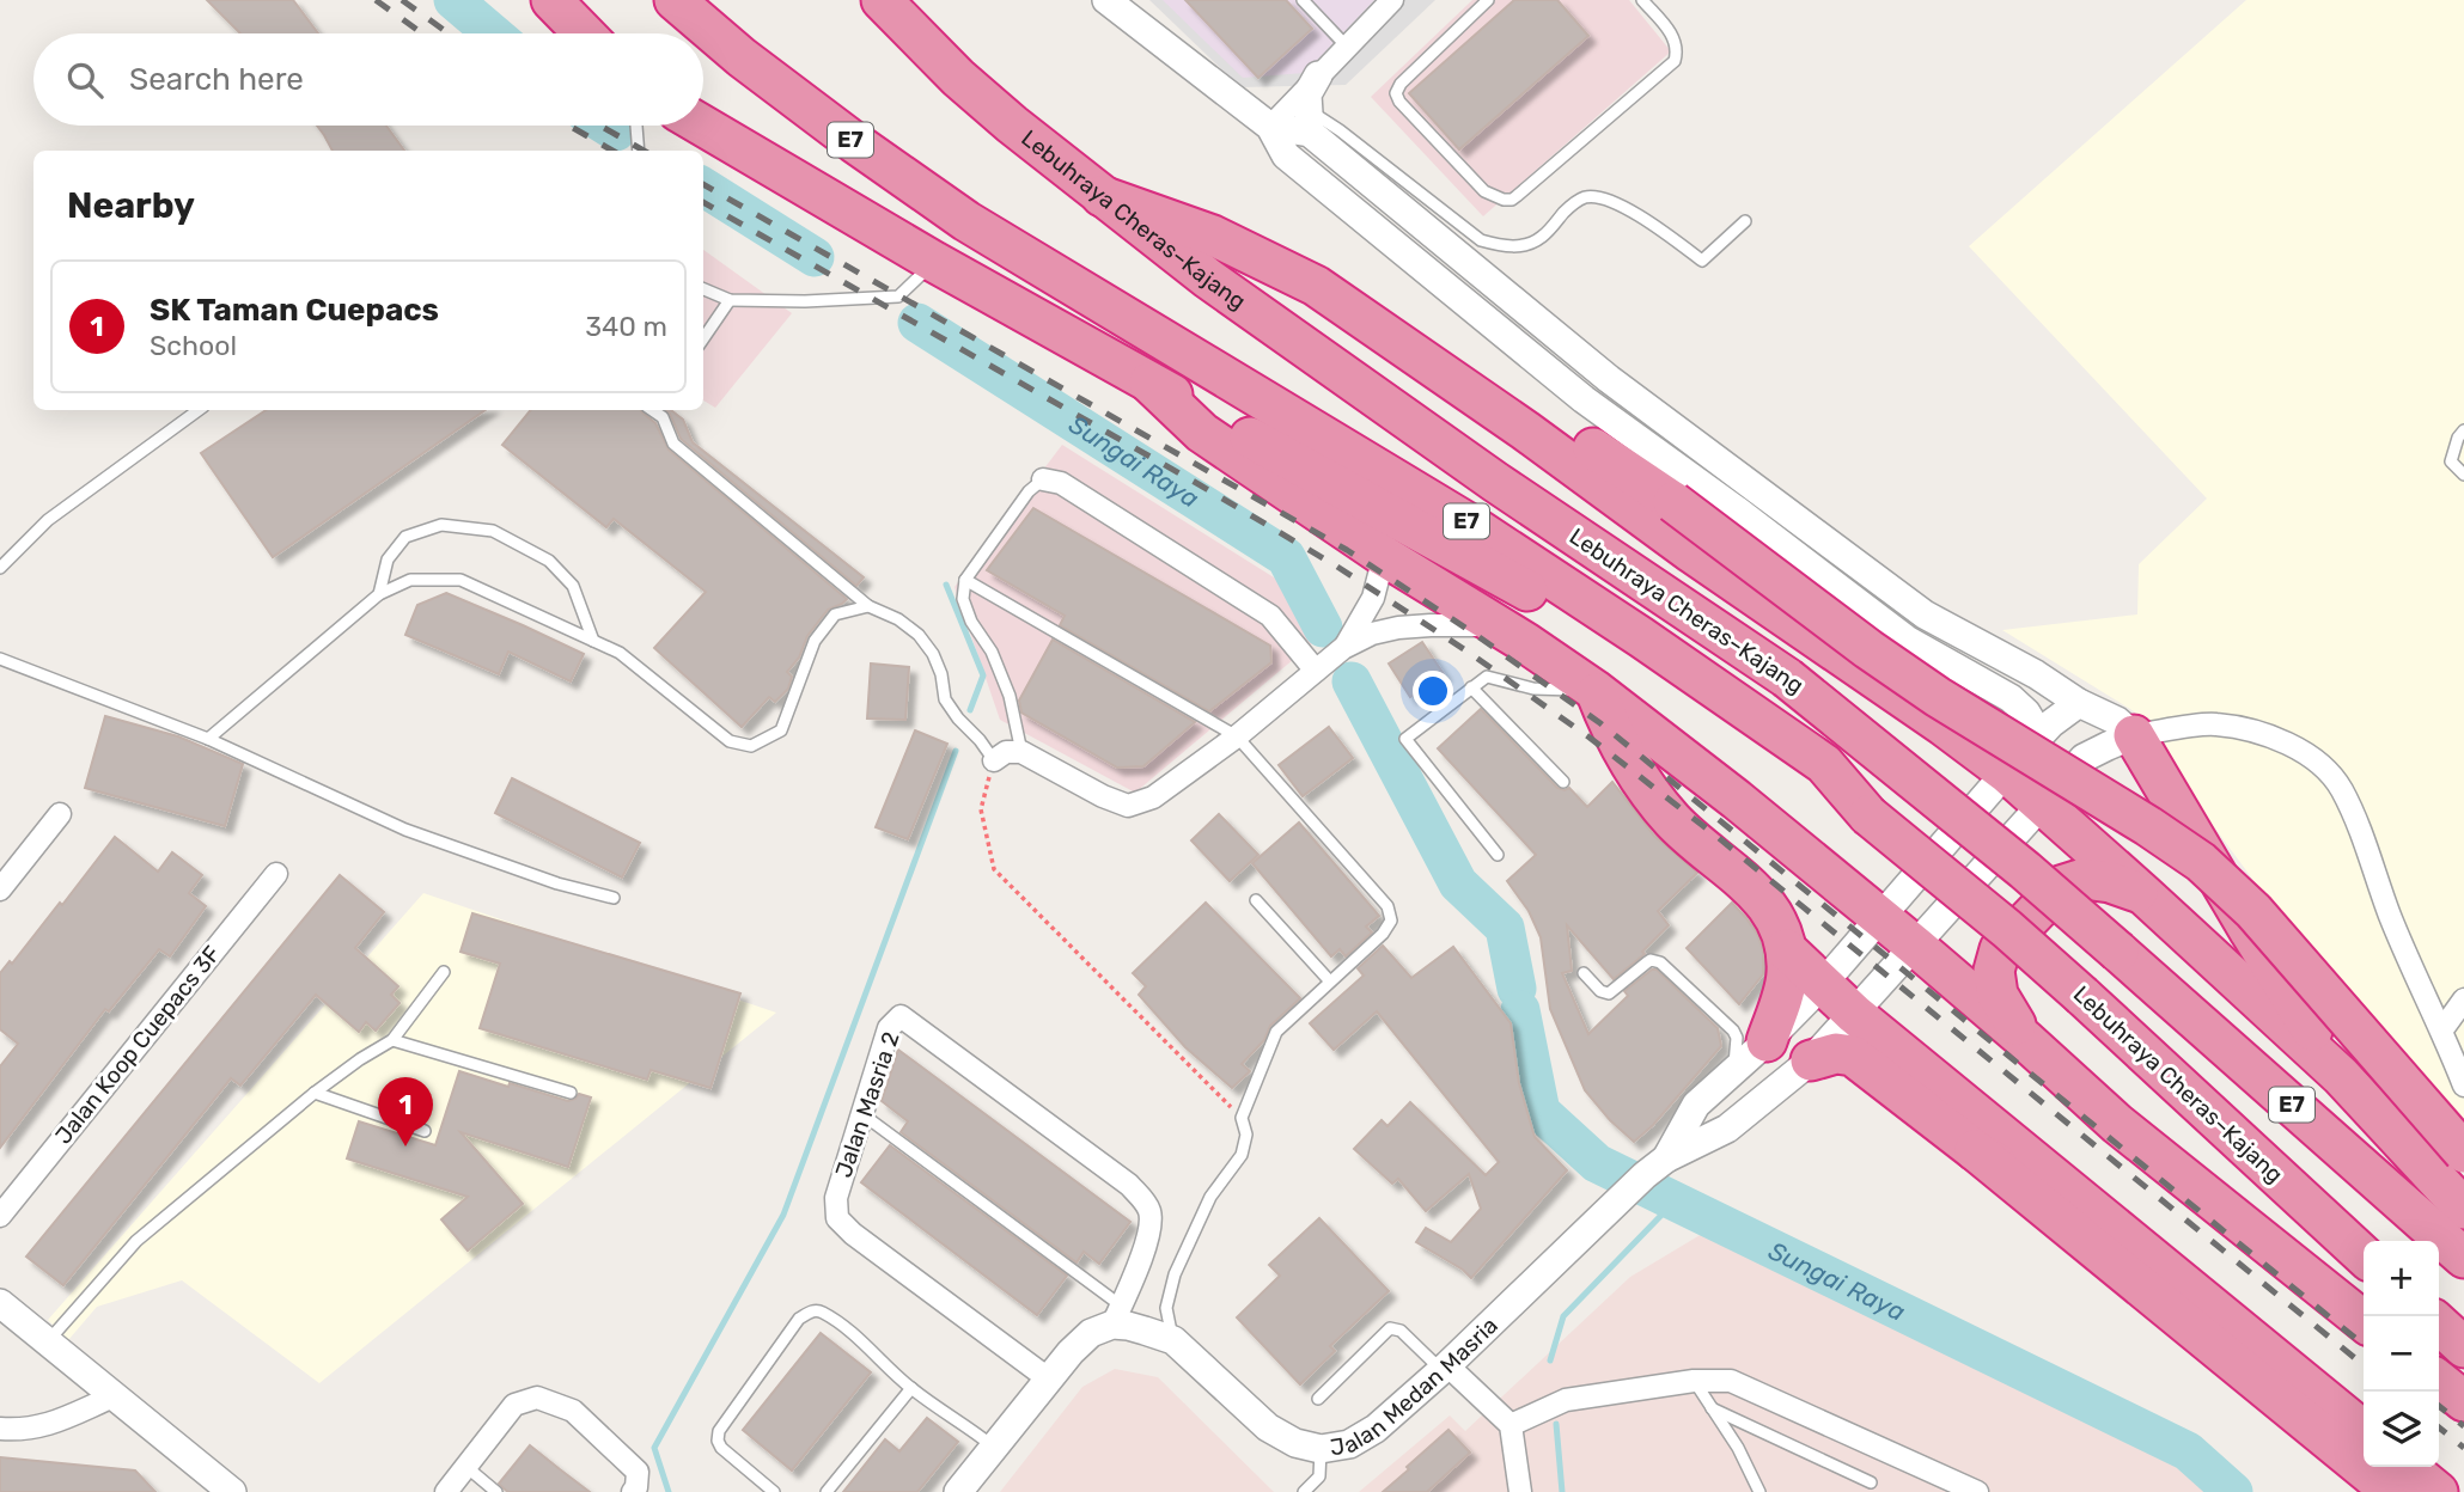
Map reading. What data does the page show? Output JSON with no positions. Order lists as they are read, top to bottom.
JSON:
{
  "streets": {
    "highway": ["E7", "Lebuhraya Cheras–Kajang"],
    "street": ["Jalan Koop Cuepacs 3F", "Jalan Masria 2", "Jalan Medan Masria"]
  },
  "crossings": [
    ["E7", "Lebuhraya Cheras–Kajang"],
    ["Jalan Masria 2", "Jalan Medan Masria"]
  ],
  "water": ["Sungai Raya"],
  "page": {
    "search": "Search here",
    "heading": "Nearby",
    "list": [
      {
        "mark": "1",
        "name": "SK Taman Cuepacs",
        "note": "School",
        "value": "340 m"
      }
    ],
    "pins": "1",
    "map_buttons": ["+", "−"]
  }
}
